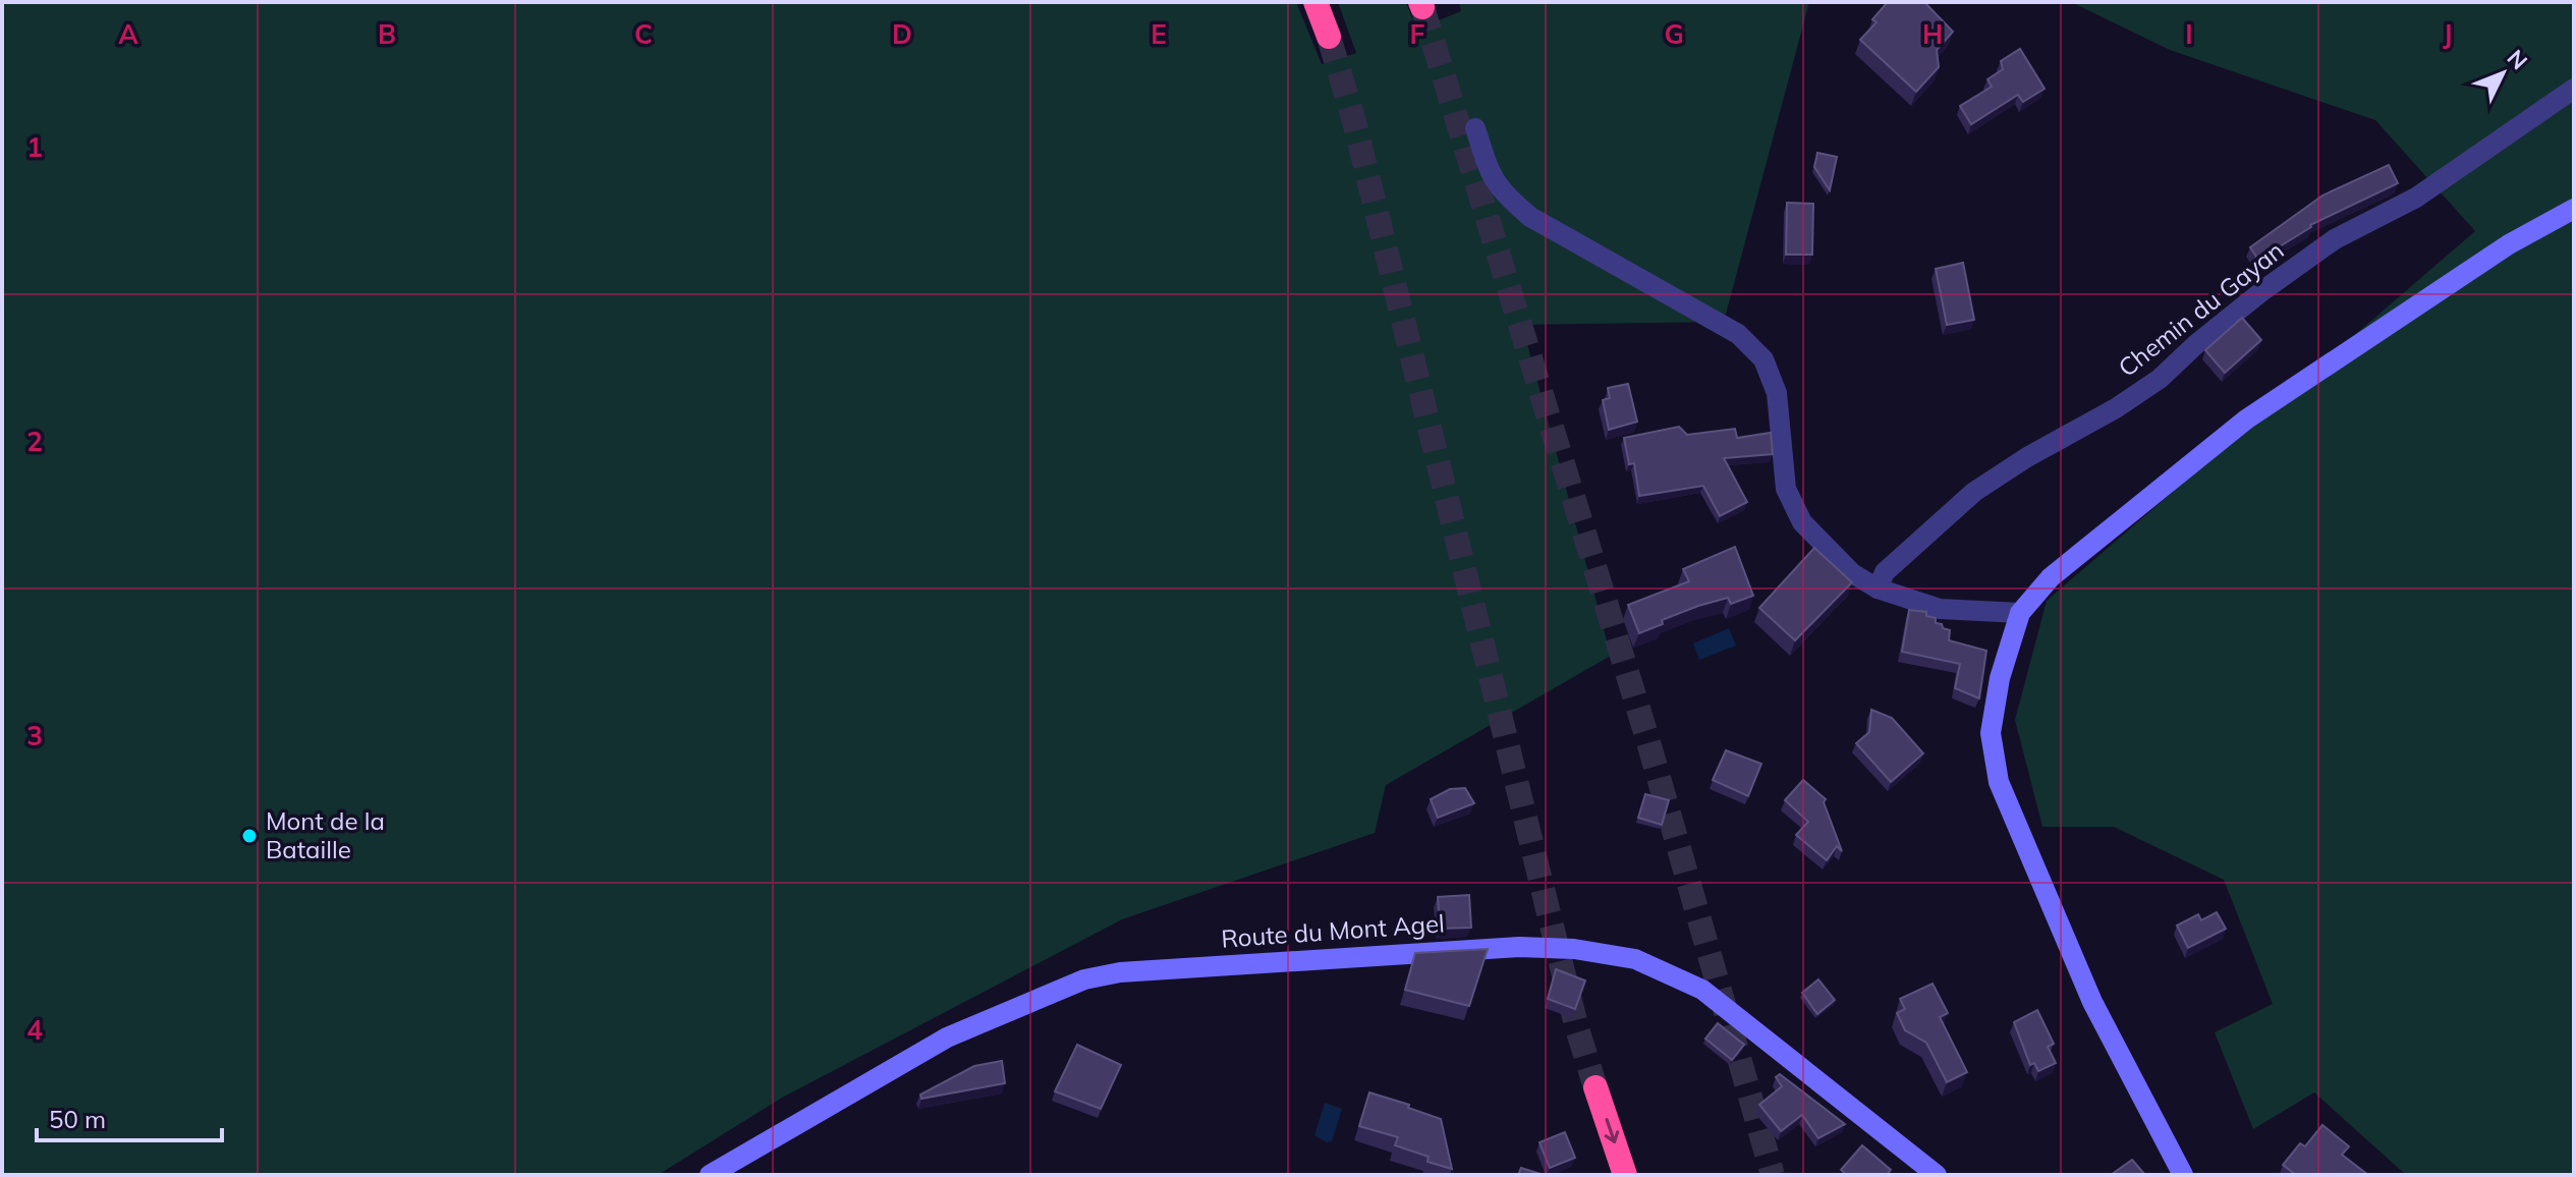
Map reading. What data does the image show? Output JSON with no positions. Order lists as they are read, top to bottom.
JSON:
{
  "streets": {
    "street": ["Chemin du Gayan", "Route du Mont Agel"]
  },
  "places": ["Mont de la Bataille"],
  "scale_bar": "50 m",
  "north": "top right",
  "grid": {
    "columns": [
      "A",
      "B",
      "C",
      "D",
      "E",
      "F",
      "G",
      "H",
      "I",
      "J"
    ],
    "rows": [
      "1",
      "2",
      "3",
      "4"
    ]
  }
}
